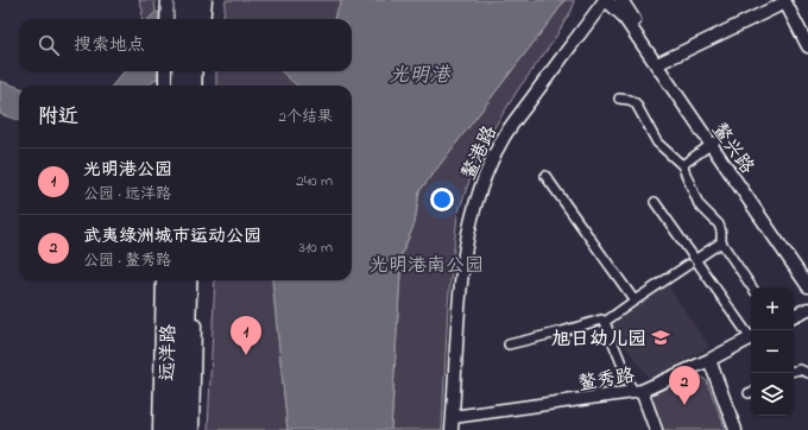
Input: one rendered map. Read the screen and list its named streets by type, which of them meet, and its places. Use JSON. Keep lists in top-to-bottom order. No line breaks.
{"streets":{"highway":["远洋路"],"street":["鳌兴路","鳌港路","鳌秀路"]},"crossings":[["鳌港路","鳌秀路"]],"water":["光明港"],"parks":["光明港南公园"],"places":{"school or university":["旭日幼儿园"]},"page":{"search":"搜索地点","heading":["附近","2个结果"],"list":[{"mark":"1","name":"光明港公园","note":"公园 · 远洋路","value":"240 m"},{"mark":"2","name":"武夷绿洲城市运动公园","note":"公园 · 鳌秀路","value":"310 m"}],"map_buttons":["+","−"],"pins":["1","2"]}}
